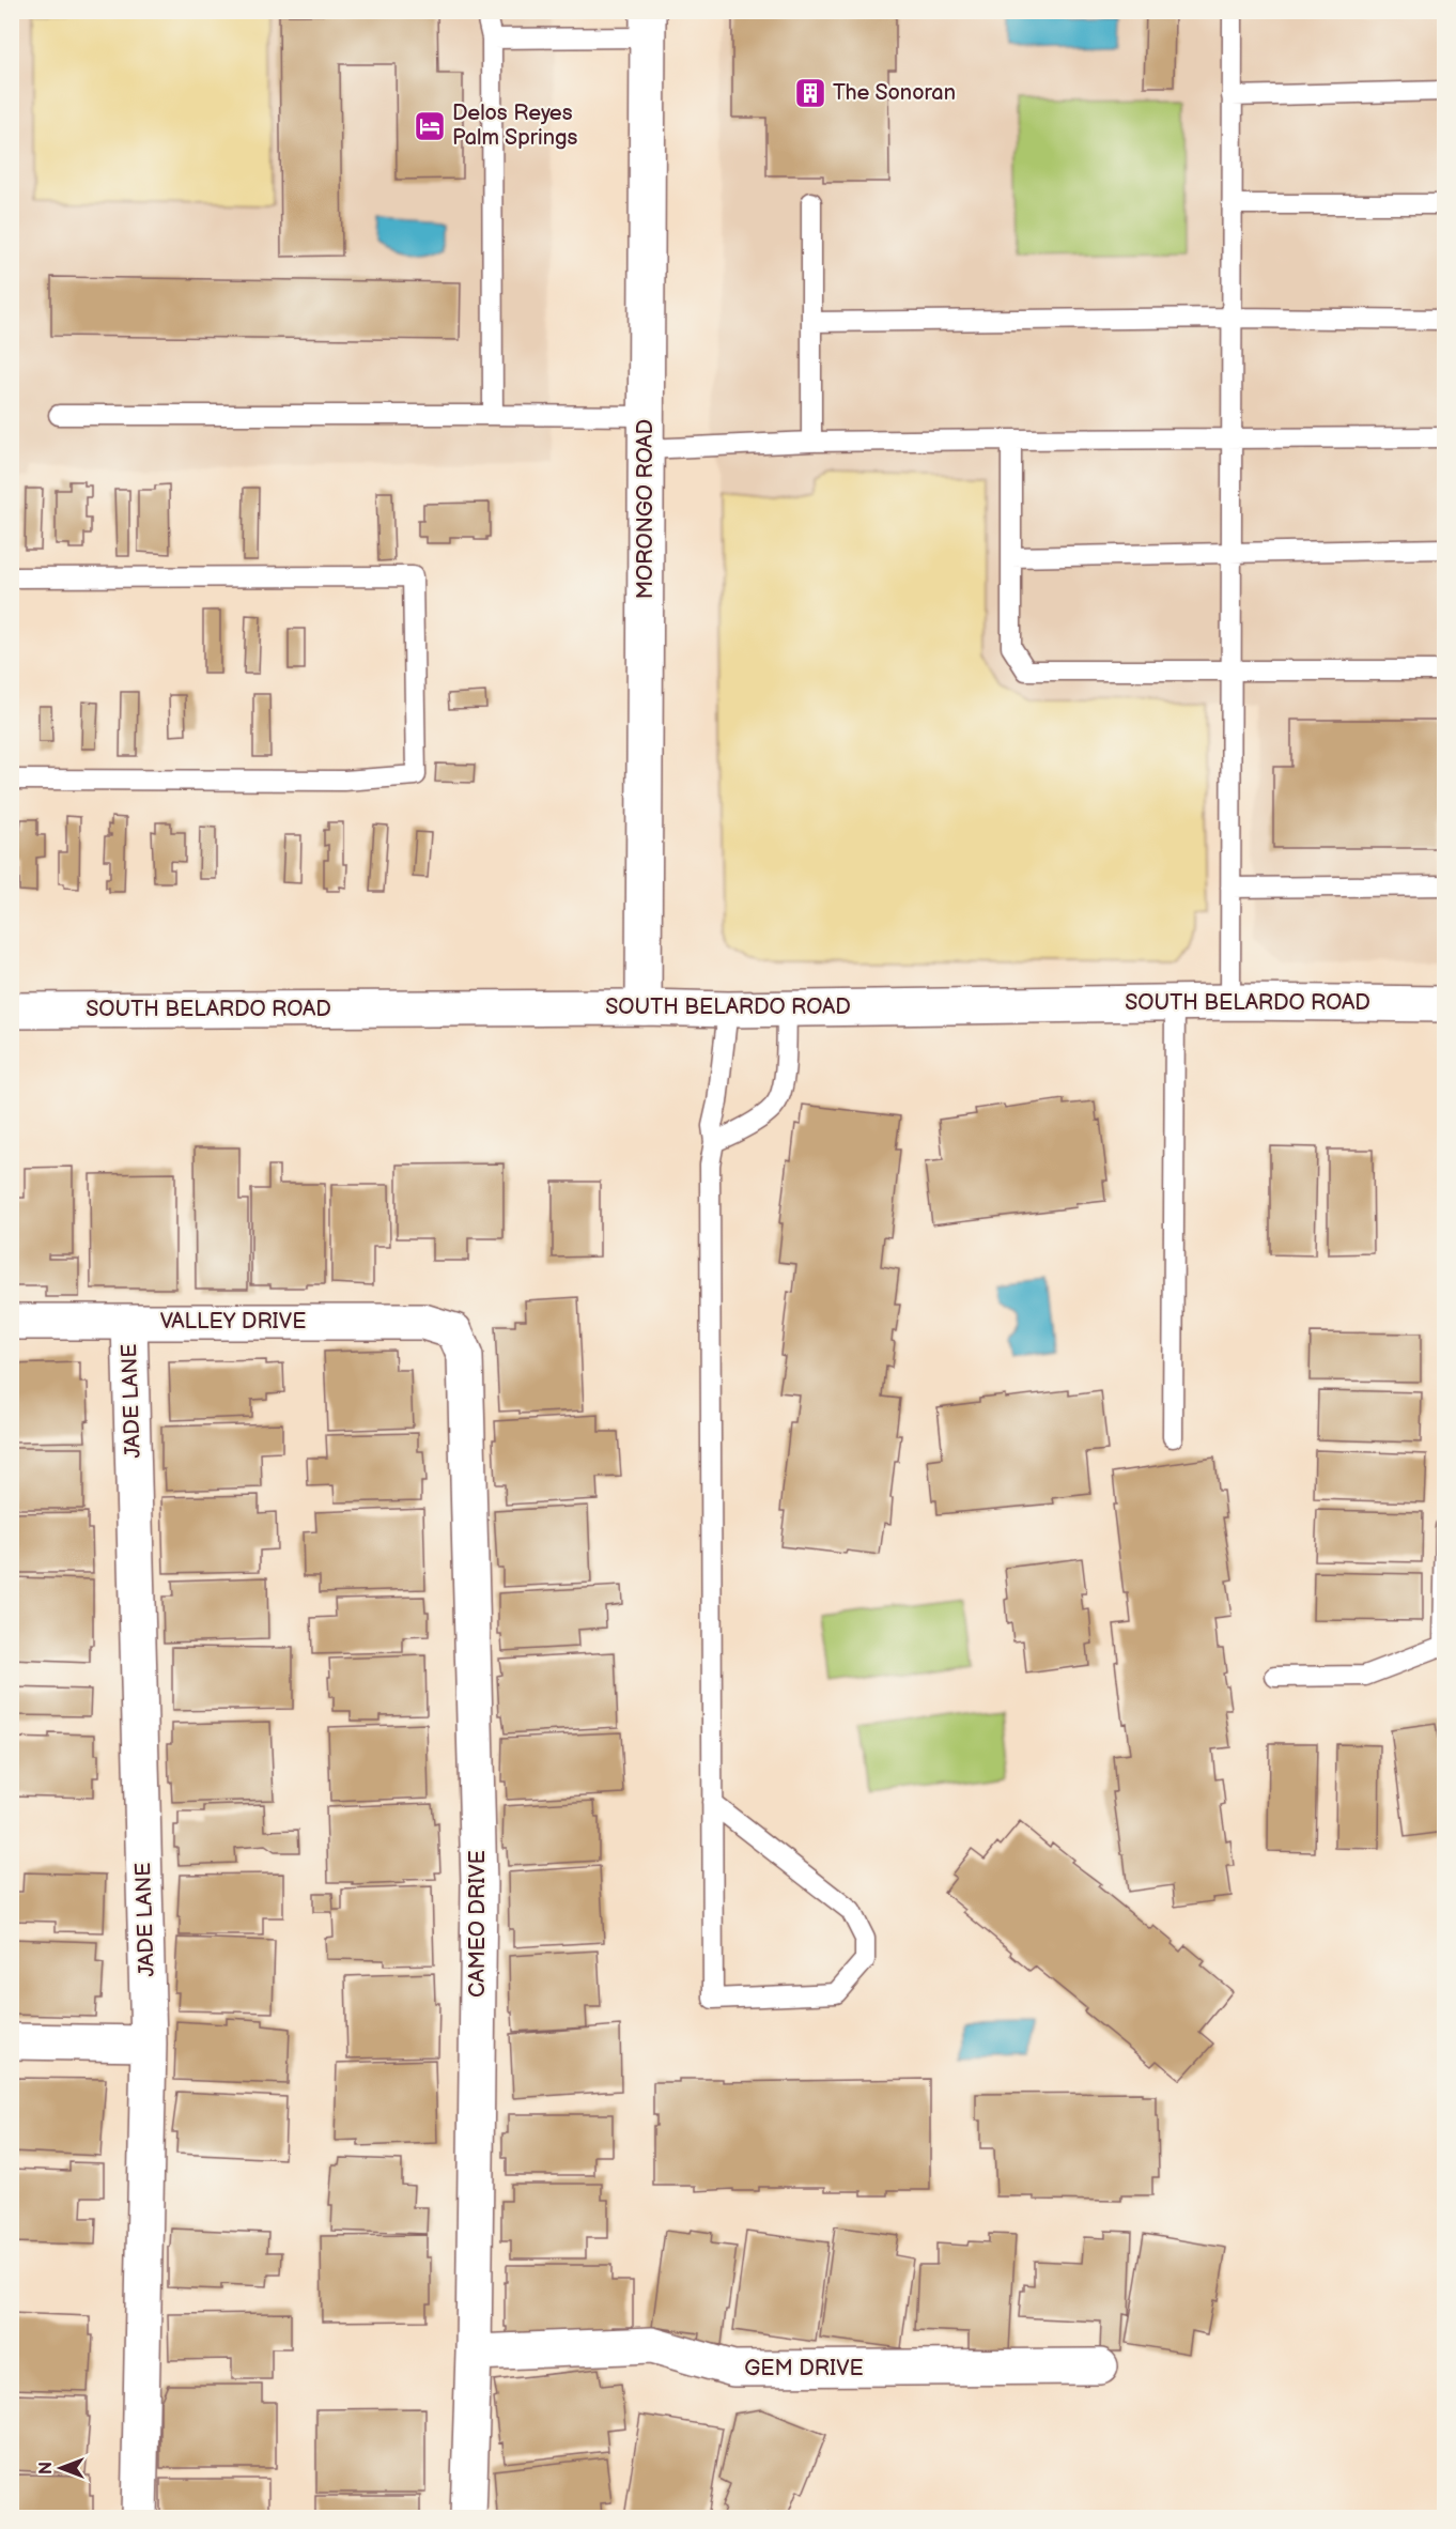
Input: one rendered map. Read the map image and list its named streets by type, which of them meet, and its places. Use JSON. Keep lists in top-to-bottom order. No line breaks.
{"streets":{"street":["MORONGO ROAD","SOUTH BELARDO ROAD","VALLEY DRIVE","JADE LANE","CAMEO DRIVE","GEM DRIVE"]},"crossings":[["MORONGO ROAD","SOUTH BELARDO ROAD"],["VALLEY DRIVE","JADE LANE"],["VALLEY DRIVE","CAMEO DRIVE"],["CAMEO DRIVE","GEM DRIVE"]],"places":{"building":["The Sonoran"],"hotel":["Delos Reyes Palm Springs"]},"north":"left"}
